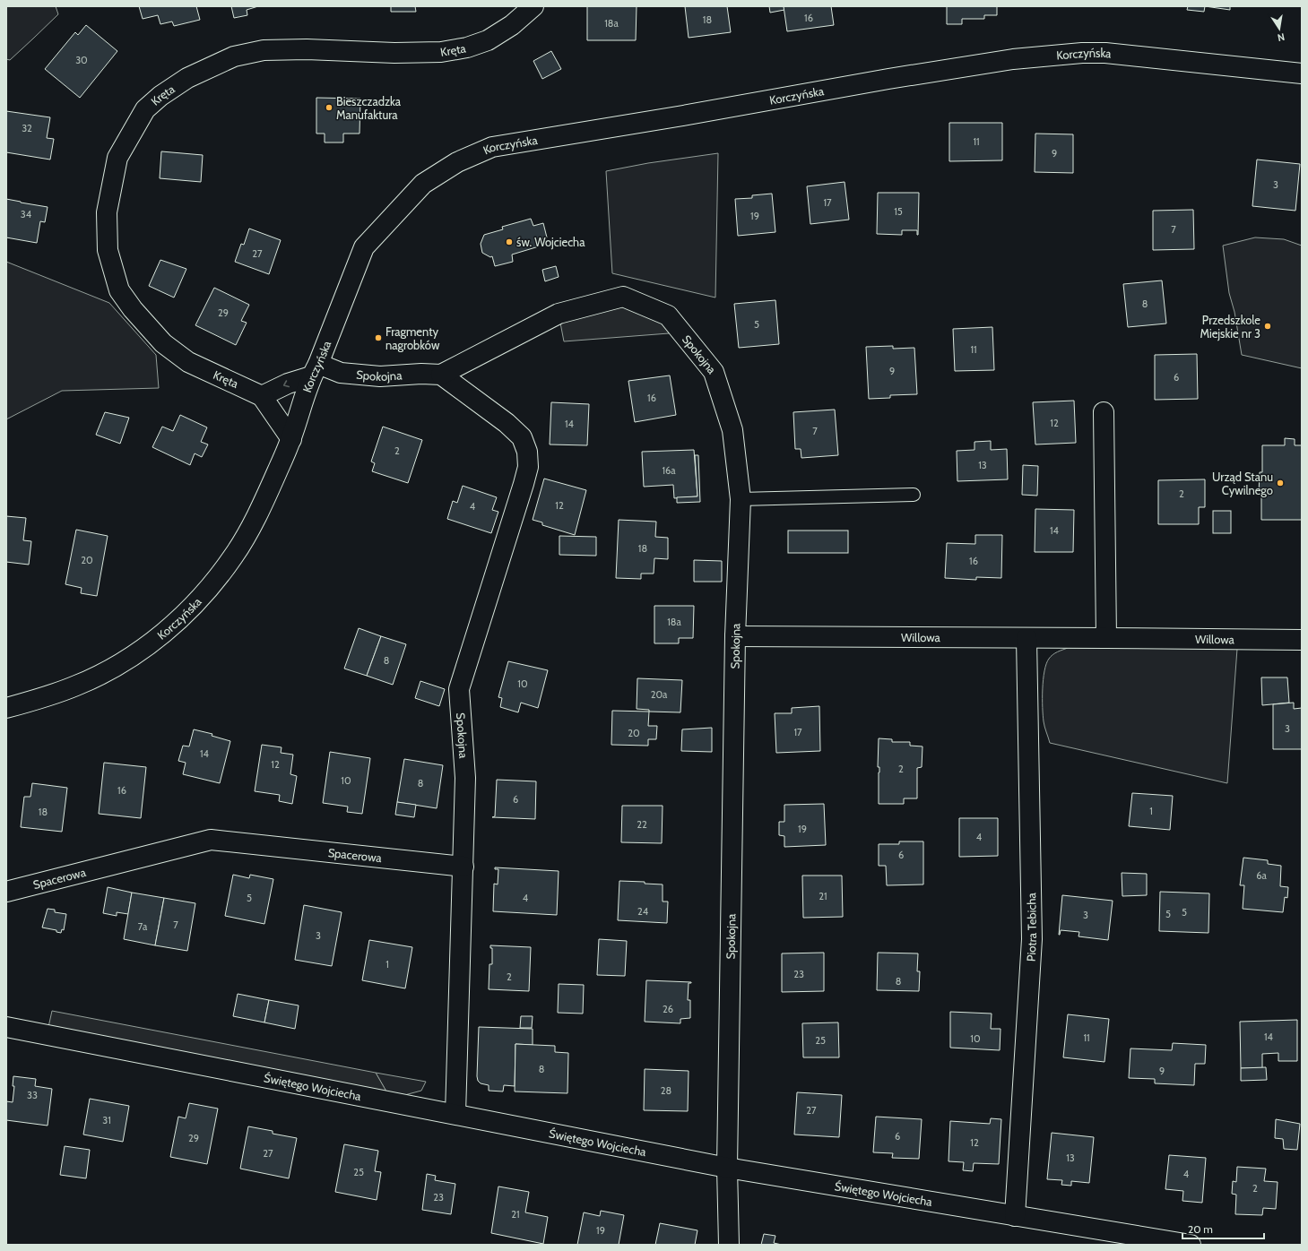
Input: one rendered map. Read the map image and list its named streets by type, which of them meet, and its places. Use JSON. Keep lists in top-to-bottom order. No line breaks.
{"streets":{"street":["Kręta","Korczyńska","Spokojna","Willowa","Spacerowa","Piotra Tebicha","Świętego Wojciecha"]},"crossings":[["Korczyńska","Spokojna"],["Spokojna","Willowa"],["Spokojna","Spacerowa"],["Spokojna","Świętego Wojciecha"],["Willowa","Piotra Tebicha"],["Piotra Tebicha","Świętego Wojciecha"]],"places":["Bieszczadzka Manufaktura","św. Wojciecha","Przedszkole Miejskie nr 3","Fragmenty nagrobków","Urząd Stanu Cywilnego"],"house_numbers":["16","18","18a","30","32","11","9","3","17","15","34","19","7","27","8","29","5","11","9","6","16","12","14","7","2","13","16a","2","12","4","14","18","20","16","18a","8","10","20a","3","17","20","14","12","2","10","8","16","6","1","18","22","19","4","6","6a","21","5","4","24","5","5","3","7","7a","3","1","23","2","8","26","14","11","10","25","8","9","28","33","27","31","6","29","12","27","13","25","4","2","23","21","19"],"scale_bar":"20 m","north":"bottom"}
